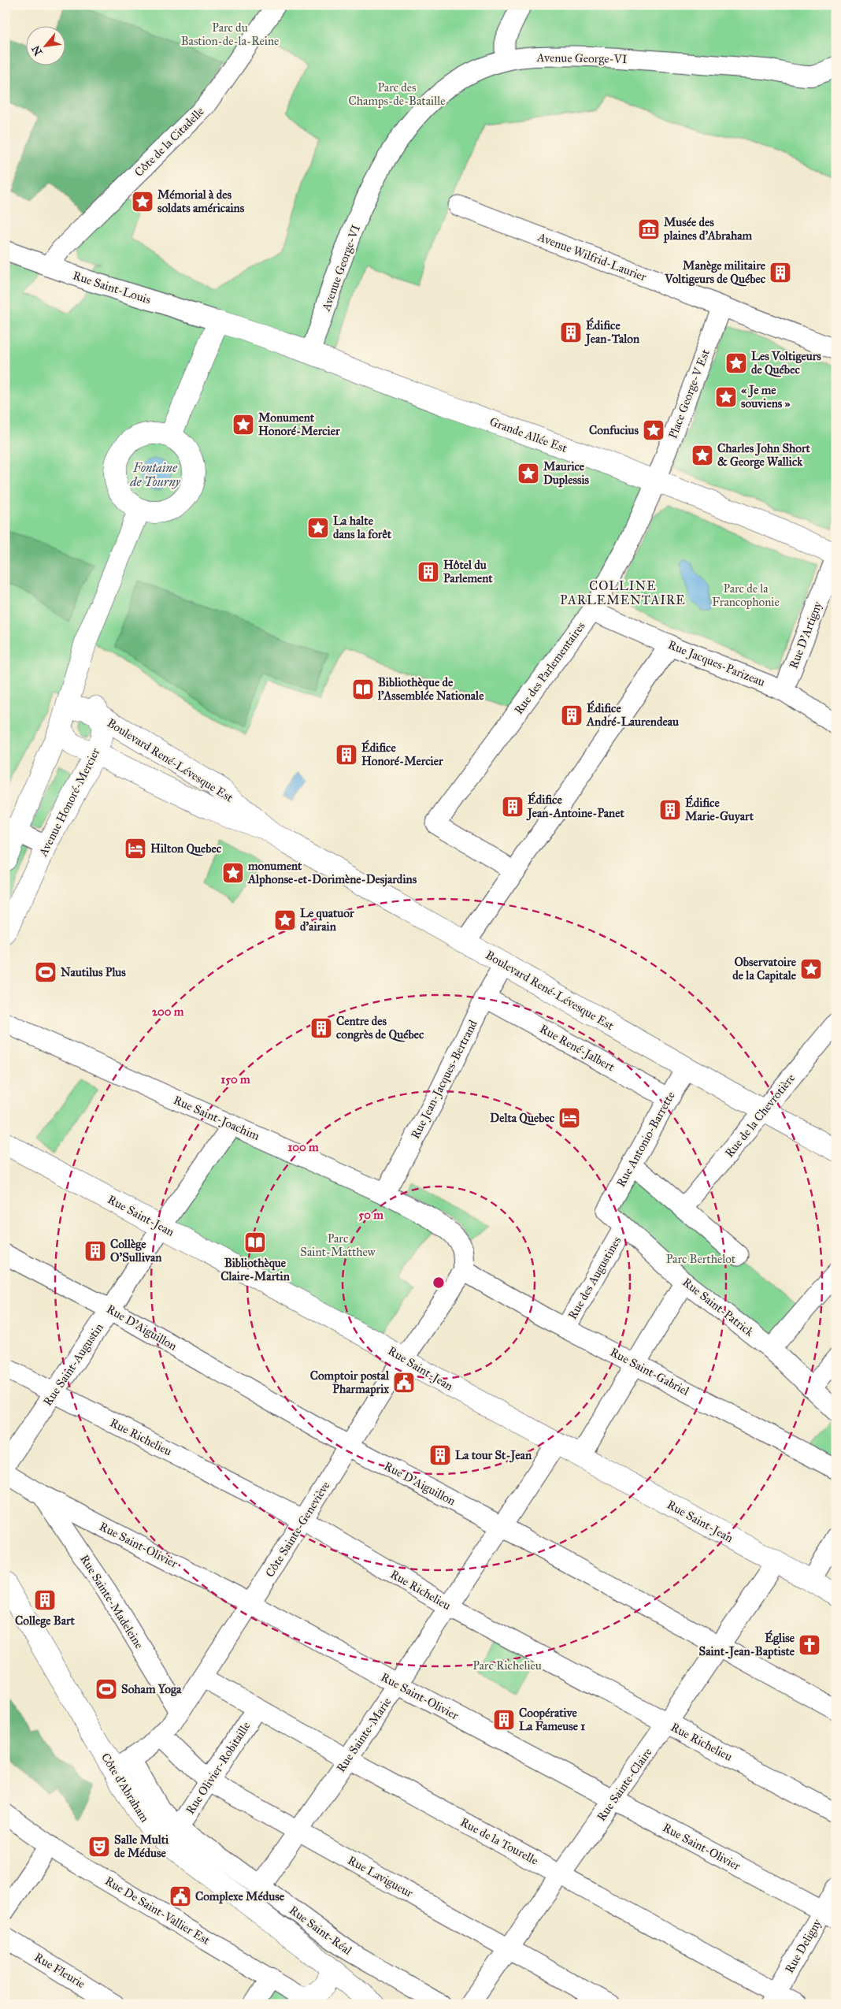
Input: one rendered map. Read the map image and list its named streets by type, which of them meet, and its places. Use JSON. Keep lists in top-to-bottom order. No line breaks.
{"streets":{"main road":["Grande Allée Est","Boulevard René-Lévesque Est","Avenue Honoré-Mercier","Rue Saint-Jean","Côte d'Abraham"],"street":["Avenue George-VI","Côte de la Citadelle","Avenue Wilfrid-Laurier","Rue Saint-Louis","Place George-V Est","Rue D'Artigny","Rue Jacques-Parizeau","Rue des Parlementaires","Rue René-Jalbert","Rue Jean-Jacques-Bertrand","Rue de la Chevrotière","Rue Saint-Joachim","Rue Antonio-Barrette","Rue des Augustines","Rue Saint-Patrick","Rue D'Aiguillon","Rue Saint-Augustin","Rue Saint-Gabriel","Rue Richelieu","Côte Sainte-Geneviève","Rue Saint-Olivier","Rue Sainte-Madeleine","Rue Sainte-Marie","Rue Olivier-Robitaille","Rue Sainte-Claire","Rue de la Tourelle","Rue Lavigueur","Rue De Saint-Vallier Est","Rue Saint-Réal","Rue Deligny","Rue Fleurie"]},"crossings":[["Avenue George-VI","Grande Allée Est"],["Côte de la Citadelle","Rue Saint-Louis"],["Avenue Wilfrid-Laurier","Place George-V Est"],["Rue Saint-Louis","Grande Allée Est"],["Place George-V Est","Grande Allée Est"],["Place George-V Est","Rue des Parlementaires"],["Grande Allée Est","Rue D'Artigny"],["Grande Allée Est","Rue des Parlementaires"],["Rue D'Artigny","Rue Jacques-Parizeau"],["Rue Jacques-Parizeau","Rue des Parlementaires"],["Boulevard René-Lévesque Est","Avenue Honoré-Mercier"],["Boulevard René-Lévesque Est","Rue Jean-Jacques-Bertrand"],["Boulevard René-Lévesque Est","Rue de la Chevrotière"],["Boulevard René-Lévesque Est","Rue Antonio-Barrette"],["Rue René-Jalbert","Rue Jean-Jacques-Bertrand"],["Rue René-Jalbert","Rue Antonio-Barrette"],["Rue Jean-Jacques-Bertrand","Rue Saint-Joachim"],["Rue Saint-Joachim","Rue Saint-Augustin"],["Rue Saint-Joachim","Rue Saint-Gabriel"],["Rue Saint-Joachim","Côte Sainte-Geneviève"],["Rue Antonio-Barrette","Rue Saint-Patrick"],["Rue Saint-Jean","Rue Saint-Augustin"],["Rue Saint-Jean","Côte Sainte-Geneviève"],["Rue Saint-Jean","Rue Sainte-Marie"],["Rue Saint-Jean","Rue Sainte-Claire"],["Rue des Augustines","Rue Saint-Patrick"],["Rue des Augustines","Rue Saint-Gabriel"],["Rue D'Aiguillon","Rue Saint-Augustin"],["Rue D'Aiguillon","Côte Sainte-Geneviève"],["Rue D'Aiguillon","Rue Sainte-Marie"],["Rue D'Aiguillon","Rue Sainte-Claire"],["Rue Saint-Augustin","Rue Richelieu"],["Rue Saint-Gabriel","Côte Sainte-Geneviève"],["Rue Richelieu","Côte Sainte-Geneviève"],["Rue Richelieu","Rue Sainte-Marie"],["Rue Richelieu","Rue Sainte-Claire"],["Côte Sainte-Geneviève","Rue Saint-Olivier"],["Côte Sainte-Geneviève","Rue Sainte-Madeleine"],["Côte Sainte-Geneviève","Côte d'Abraham"],["Côte Sainte-Geneviève","Rue de la Tourelle"],["Côte Sainte-Geneviève","Rue Lavigueur"],["Côte Sainte-Geneviève","Rue Saint-Réal"],["Rue Saint-Olivier","Rue Sainte-Madeleine"],["Rue Saint-Olivier","Rue Sainte-Marie"],["Rue Saint-Olivier","Rue Sainte-Claire"],["Rue Saint-Olivier","Rue Deligny"],["Rue Sainte-Marie","Rue de la Tourelle"],["Rue Sainte-Marie","Rue Lavigueur"],["Rue Sainte-Marie","Rue Saint-Réal"],["Rue Olivier-Robitaille","Rue de la Tourelle"],["Rue Olivier-Robitaille","Rue Lavigueur"],["Rue Olivier-Robitaille","Rue Saint-Réal"],["Rue Sainte-Claire","Rue de la Tourelle"],["Rue Sainte-Claire","Rue Lavigueur"],["Côte d'Abraham","Rue Saint-Réal"],["Rue de la Tourelle","Rue Deligny"]],"districts":["COLLINE PARLEMENTAIRE"],"water":["Fontaine de Tourny"],"parks":["Parc du Bastion-de-la-Reine","Parc des Champs-de-Bataille","Parc de la Francophonie","Parc Saint-Matthew","Parc Berthelot","Parc Richelieu"],"places":{"place":["Mémorial à des soldats américains","Les Voltigeurs de Québec","« Je me souviens »","Monument Honoré-Mercier","Confucius","Charles John Short & George Wallick","Maurice Duplessis","La halte dans la forêt","monument Alphonse-et-Dorimène-Desjardins","Le quatuor d'airain","Observatoire de la Capitale"],"museum":["Musée des plaines d'Abraham"],"building":["Manège militaire Voltigeurs de Québec","Édifice Jean-Talon","Hôtel du Parlement","Édifice André-Laurendeau","Édifice Honoré-Mercier","Édifice Jean-Antoine-Panet","Édifice Marie-Guyart","Centre des congrès de Québec","Collège O'Sullivan","La tour St-Jean","College Bart","Coopérative La Fameuse 1"],"library":["Bibliothèque de l'Assemblée Nationale","Bibliothèque Claire-Martin"],"hotel":["Hilton Quebec","Delta Quebec"],"sports":["Nautilus Plus","Soham Yoga"],"public building":["Comptoir postal Pharmaprix","Complexe Méduse"],"church":["Église Saint-Jean-Baptiste"],"theatre":["Salle Multi de Méduse"]},"north":"bottom left","rings":["200 m","150 m","100 m","50 m"]}
